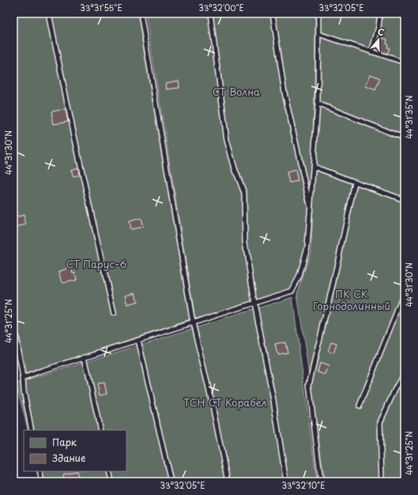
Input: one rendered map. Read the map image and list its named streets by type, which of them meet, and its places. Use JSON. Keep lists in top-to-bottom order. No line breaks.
{"parks":["СТ Волна","СТ Парус-6","ПК СК Горнодолинный","ТСН СТ Корабел"],"legend":["Парк","Здание"],"north":"top","coordinates":["33°31'55\"E","33°32'00\"E","33°32'05\"E","44°31'35\"N","44°31'30\"N","44°31'25\"N","33°32'10\"E"]}
